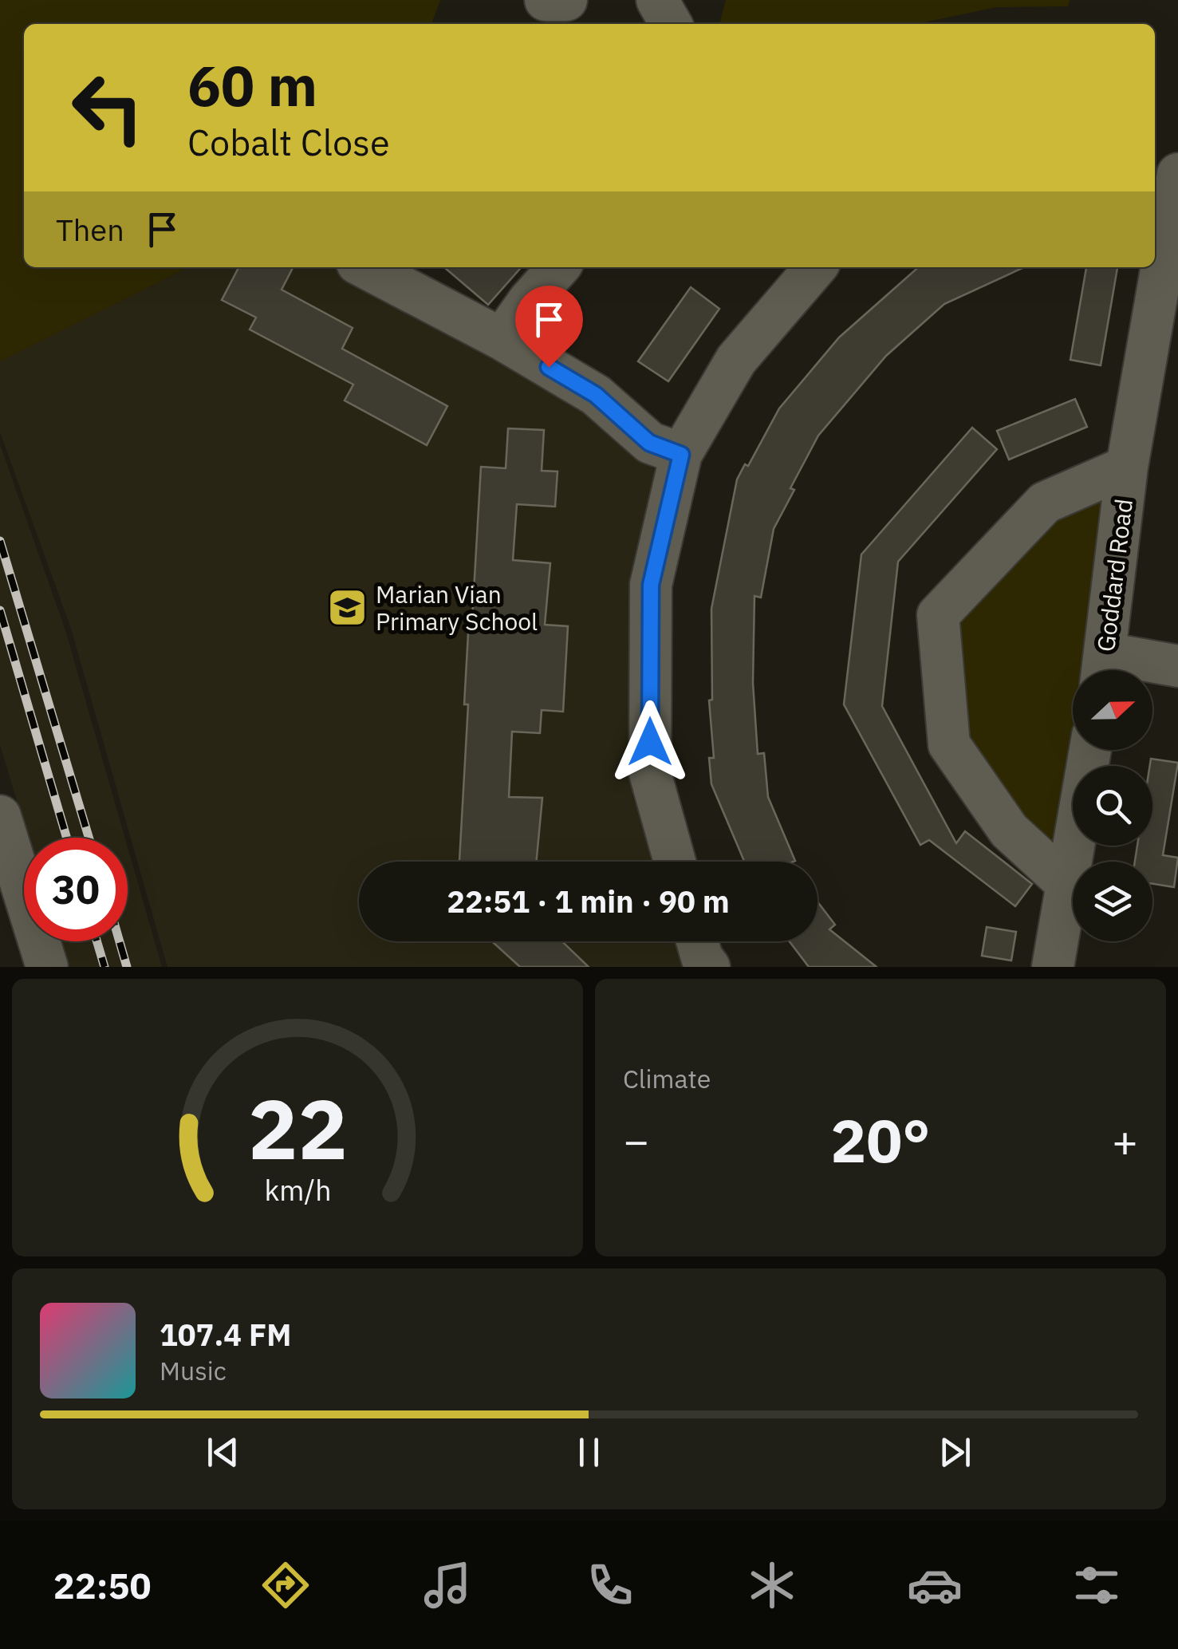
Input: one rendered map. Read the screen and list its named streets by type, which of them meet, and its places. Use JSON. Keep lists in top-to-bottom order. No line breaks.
{"streets":{"street":["Goddard Road"]},"places":{"school or university":["Marian Vian Primary School"]},"north":"right","page":{"turn":["60 m","Cobalt Close"],"then":"Then","limit":"30","trip":"22:51 · 1 min · 90 m","tile":"Climate","heat":["−","20°","+"],"song":["107.4 FM","Music"],"tabs":"22:50","gauge":["22","km/h"]}}
